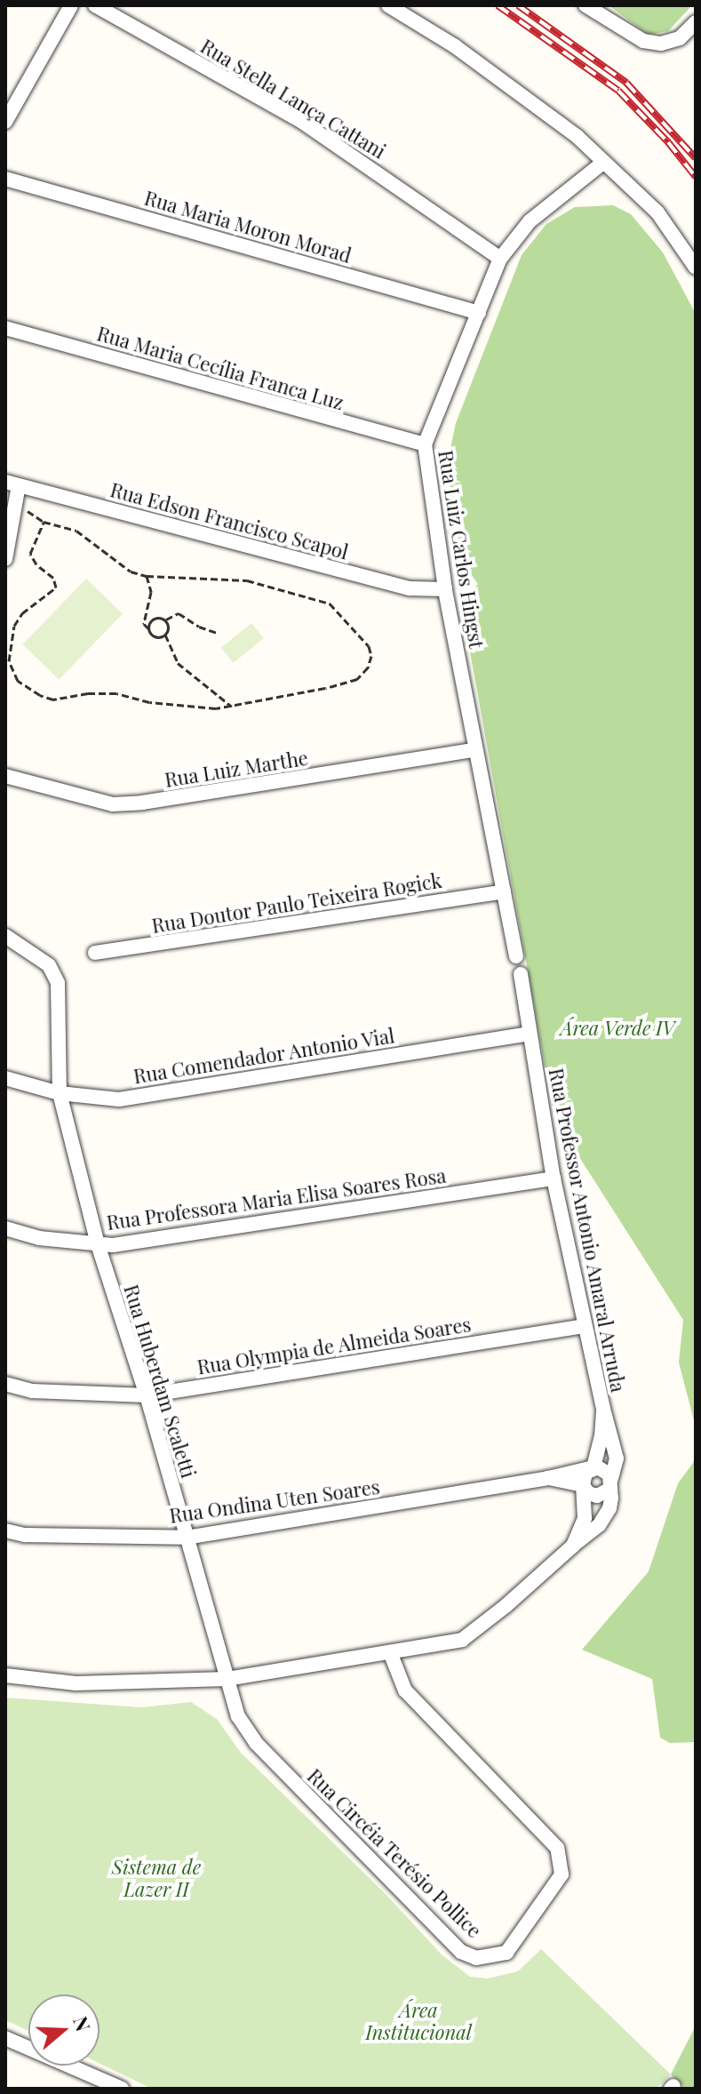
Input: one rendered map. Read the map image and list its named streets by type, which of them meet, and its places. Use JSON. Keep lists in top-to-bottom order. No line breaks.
{"streets":{"street":["Rua Stella Lança Cattani","Rua Maria Moron Morad","Rua Maria Cecília Franca Luz","Rua Edson Francisco Scapol","Rua Luiz Carlos Hingst","Rua Luiz Marthe","Rua Doutor Paulo Teixeira Rogick","Rua Comendador Antonio Vial","Rua Professora Maria Elisa Soares Rosa","Rua Professor Antonio Amaral Arruda","Rua Olympia de Almeida Soares","Rua Huberdam Scaletti","Rua Ondina Uten Soares","Rua Circéia Terésio Pollice"]},"crossings":[["Rua Stella Lança Cattani","Rua Luiz Carlos Hingst"],["Rua Maria Moron Morad","Rua Luiz Carlos Hingst"],["Rua Maria Cecília Franca Luz","Rua Luiz Carlos Hingst"],["Rua Edson Francisco Scapol","Rua Luiz Carlos Hingst"],["Rua Luiz Carlos Hingst","Rua Luiz Marthe"],["Rua Luiz Carlos Hingst","Rua Doutor Paulo Teixeira Rogick"],["Rua Comendador Antonio Vial","Rua Professor Antonio Amaral Arruda"],["Rua Comendador Antonio Vial","Rua Huberdam Scaletti"],["Rua Professora Maria Elisa Soares Rosa","Rua Professor Antonio Amaral Arruda"],["Rua Professora Maria Elisa Soares Rosa","Rua Huberdam Scaletti"],["Rua Professor Antonio Amaral Arruda","Rua Olympia de Almeida Soares"],["Rua Professor Antonio Amaral Arruda","Rua Ondina Uten Soares"],["Rua Olympia de Almeida Soares","Rua Huberdam Scaletti"],["Rua Huberdam Scaletti","Rua Ondina Uten Soares"],["Rua Huberdam Scaletti","Rua Circéia Terésio Pollice"]],"parks":["Área Verde IV","Sistema de Lazer II","Área Institucional"],"north":"right"}
